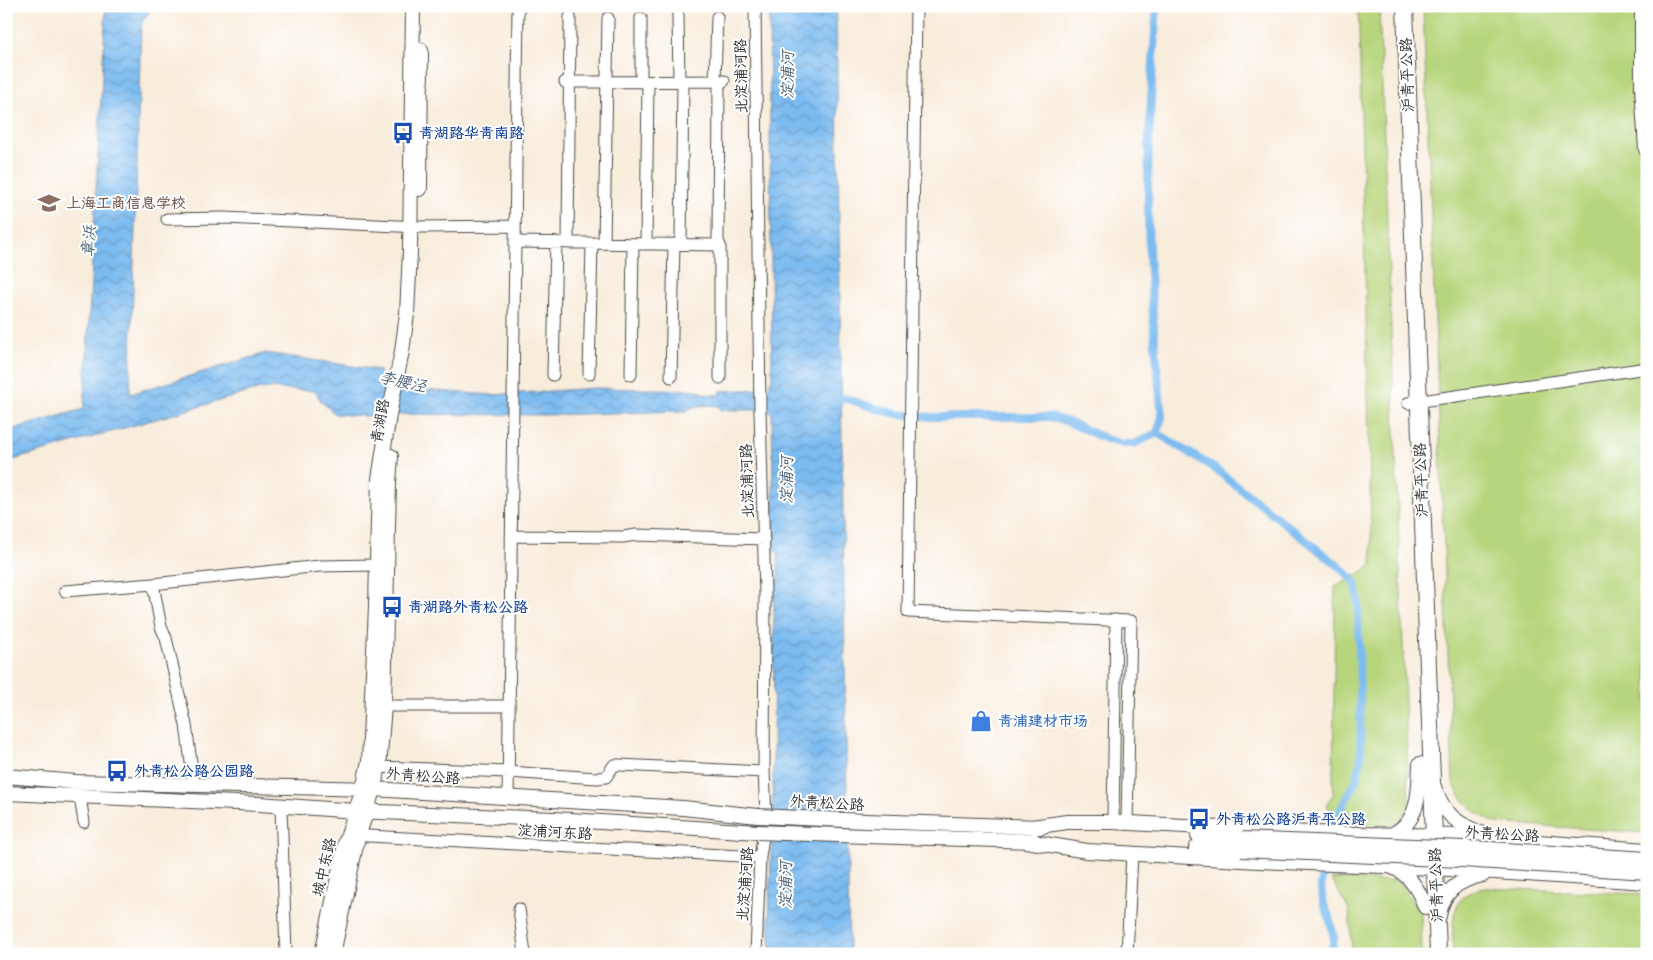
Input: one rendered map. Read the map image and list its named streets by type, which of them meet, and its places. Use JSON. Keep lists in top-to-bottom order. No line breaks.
{"streets":{"highway":["沪青平公路"],"main road":["青湖路","外青松公路","城中东路"],"street":["北淀浦河路","淀浦河东路"]},"crossings":[["北淀浦河路","淀浦河东路"],["青湖路","外青松公路"],["青湖路","城中东路"],["外青松公路","城中东路"],["淀浦河东路","城中东路"]],"water":["淀浦河","章浜","李腰泾"],"places":{"bus stop":["青湖路华青南路","青湖路外青松公路","外青松公路公园路","外青松公路沪青平公路"],"school or university":["上海工商信息学校"],"shop":["青浦建材市场"]}}
